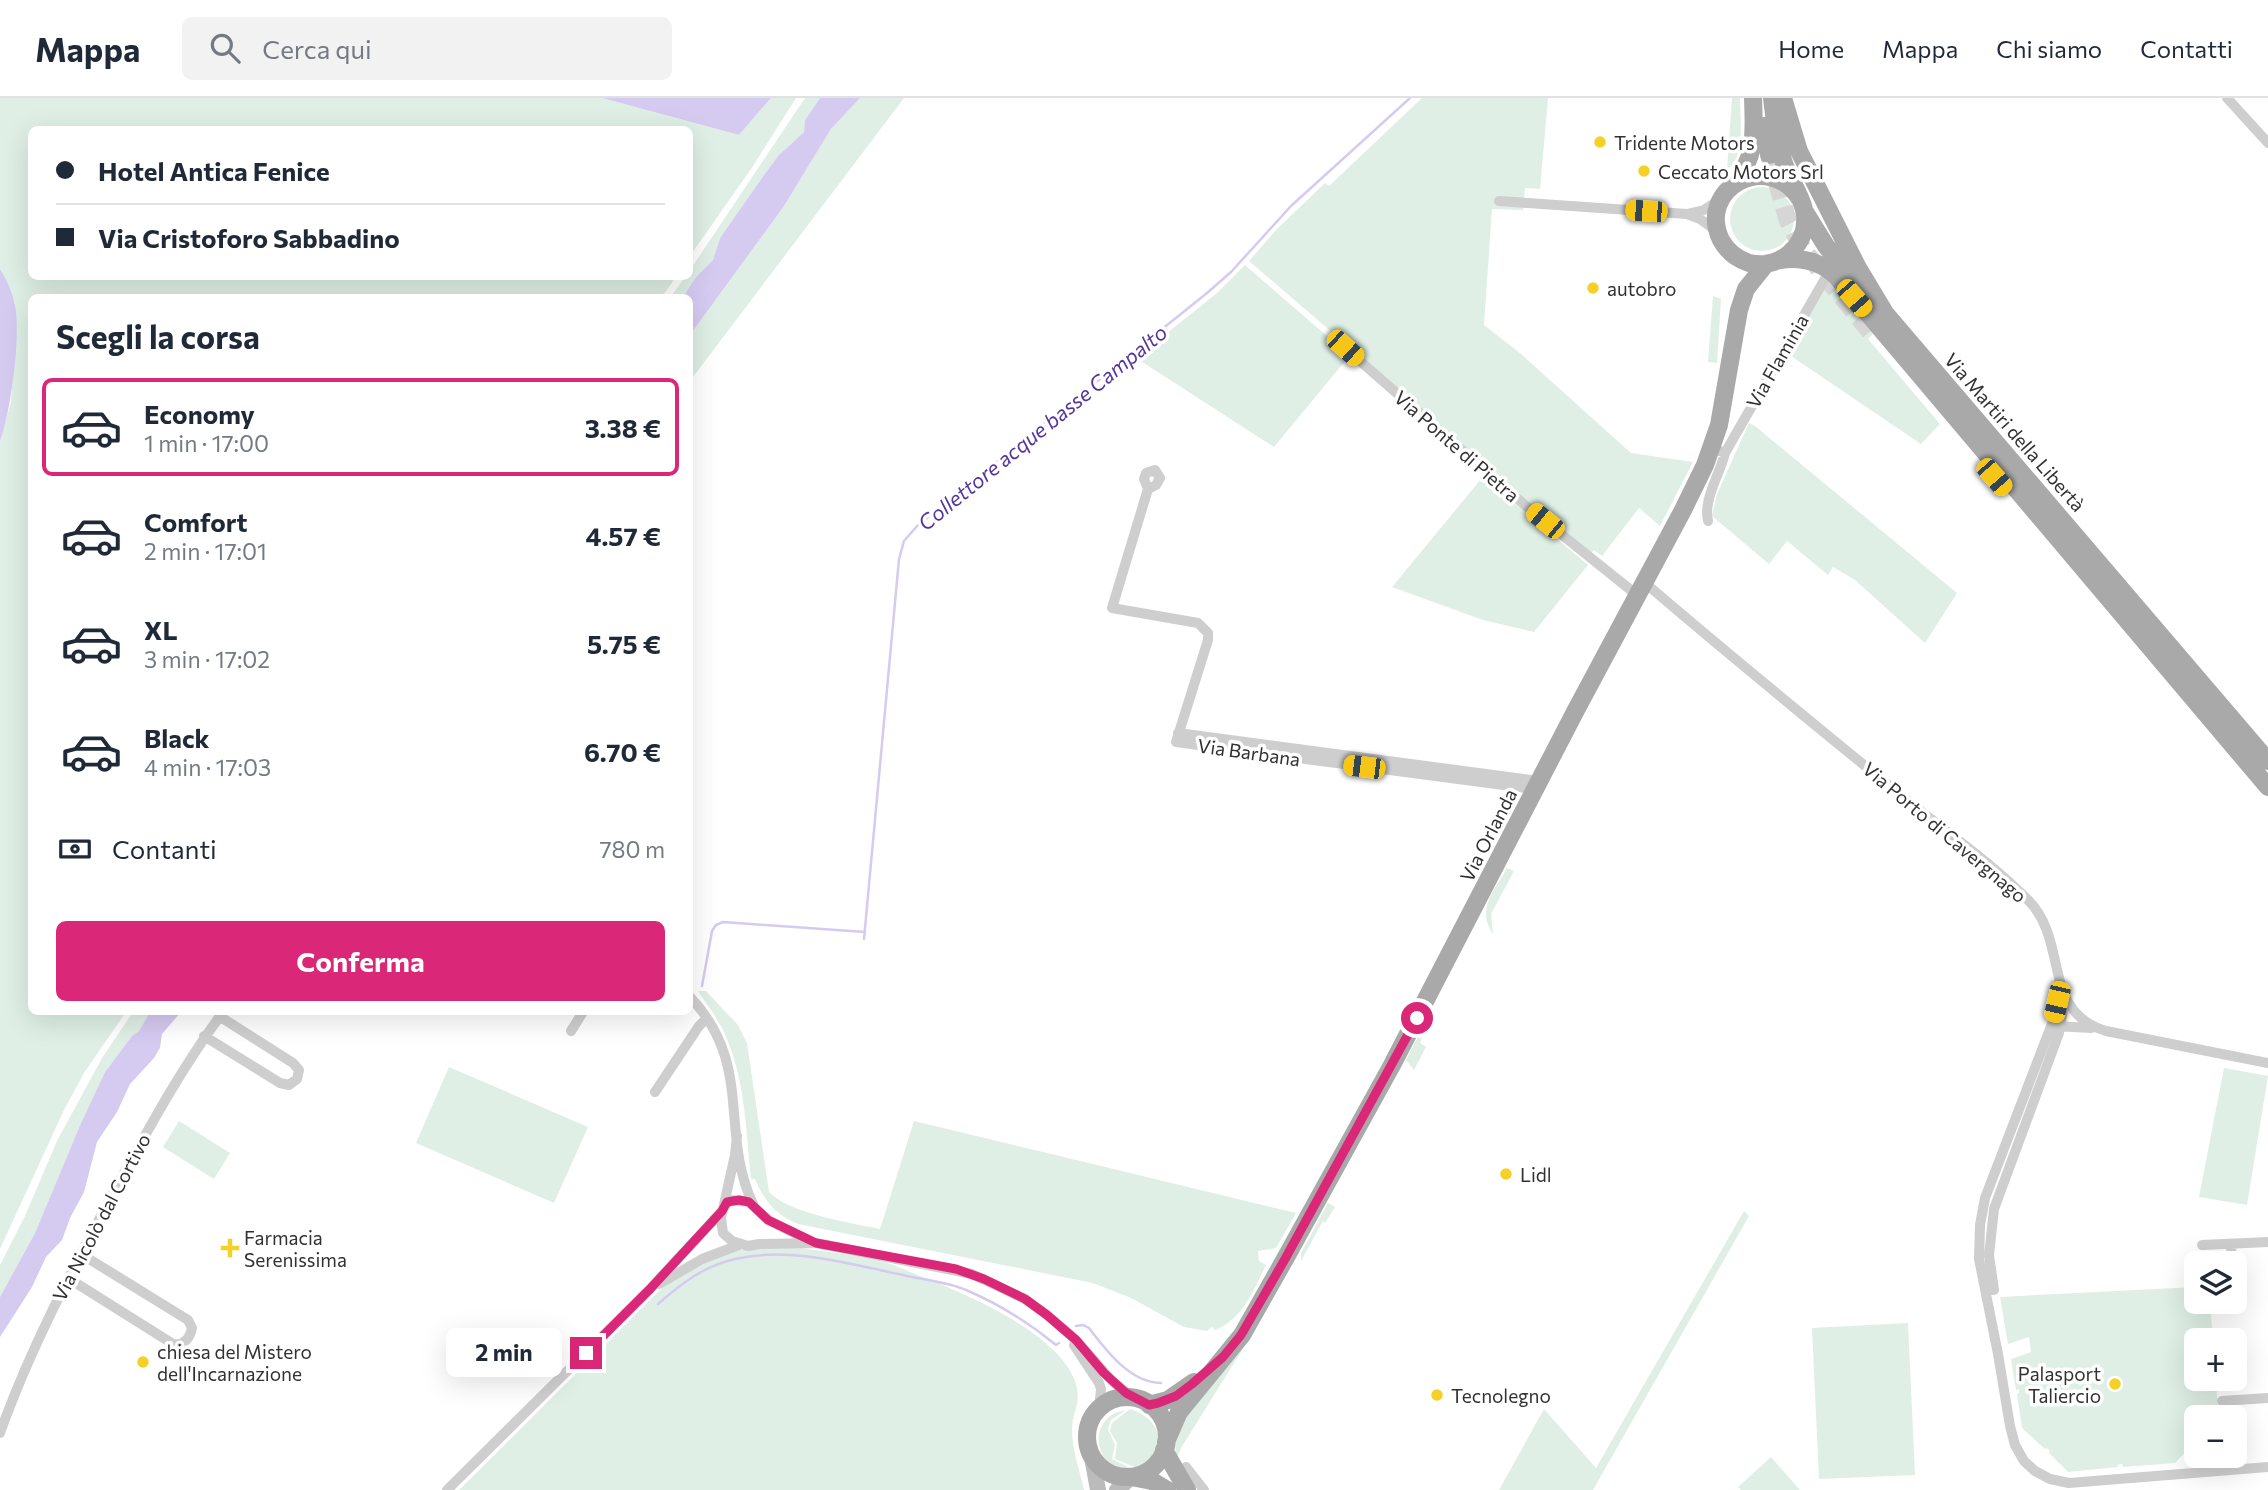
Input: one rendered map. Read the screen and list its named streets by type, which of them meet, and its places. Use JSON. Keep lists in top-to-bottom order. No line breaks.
{"streets":{"main road":["Via Martiri della Libertà","Via Orlanda"],"street":["Via Flaminia","Via Ponte di Pietra","Via Barbana","Via Porto di Cavergnago","Via Nicolò dal Cortivo"]},"crossings":[["Via Flaminia","Via Martiri della Libertà"],["Via Flaminia","Via Orlanda"],["Via Ponte di Pietra","Via Porto di Cavergnago"],["Via Ponte di Pietra","Via Orlanda"],["Via Barbana","Via Orlanda"],["Via Porto di Cavergnago","Via Orlanda"]],"water":["Collettore acque basse Campalto"],"places":{"other":["Tridente Motors","Ceccato Motors Srl","autobro","Lidl","chiesa del Mistero dell'Incarnazione","Palasport Taliercio","Tecnolegno"],"health":["Farmacia Serenissima"]},"page":{"header":"Mappa","search":"Cerca qui","nav":["Home","Mappa","Chi siamo","Contatti"],"banner":["Hotel Antica Fenice","Via Cristoforo Sabbadino"],"heading":"Scegli la corsa","list":[{"name":"Economy","note":"1 min · 17:00","value":"3.38 €"},{"name":"Comfort","note":"2 min · 17:01","value":"4.57 €"},{"name":"XL","note":"3 min · 17:02","value":"5.75 €"},{"name":"Black","note":"4 min · 17:03","value":"6.70 €"}],"pay":["Contanti","780 m"],"buttons":"Conferma","map_buttons":["+","−"],"bubble":"2 min"}}
